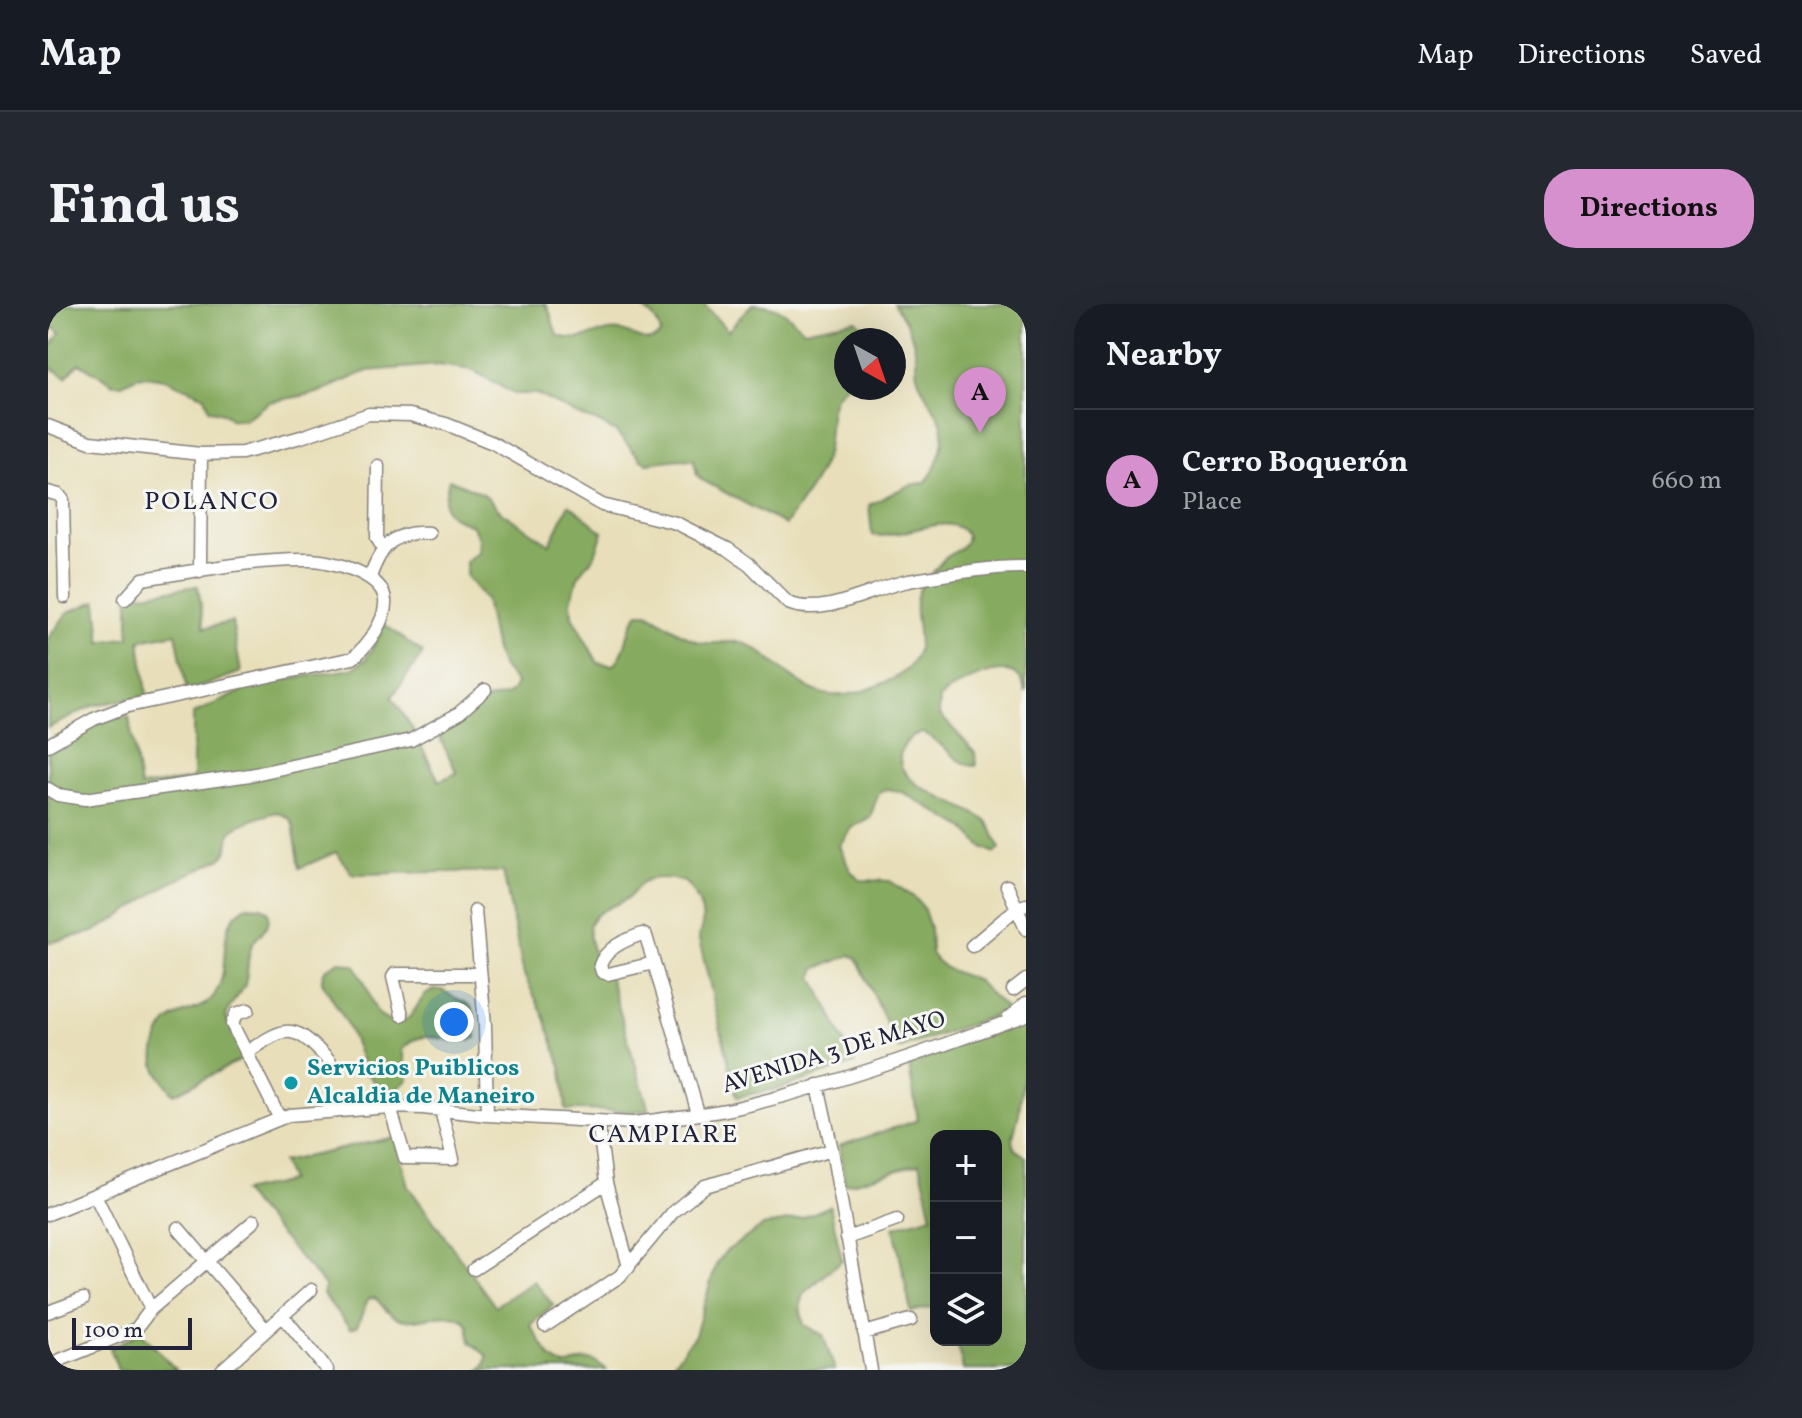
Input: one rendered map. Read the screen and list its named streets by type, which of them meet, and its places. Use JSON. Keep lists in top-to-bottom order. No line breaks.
{"streets":{"street":["AVENIDA 3 DE MAYO"]},"districts":["POLANCO","CAMPIARE"],"places":["Servicios Puiblicos Alcaldia de Maneiro"],"scale_bar":"100 m","north":"bottom right","page":{"header":"Map","nav":["Map","Directions","Saved"],"title":"Find us","buttons":"Directions","heading":"Nearby","pins":"A","list":[{"mark":"A","name":"Cerro Boquerón","note":"Place","value":"660 m"}],"map_buttons":["+","−"],"scale":"100 m"}}
